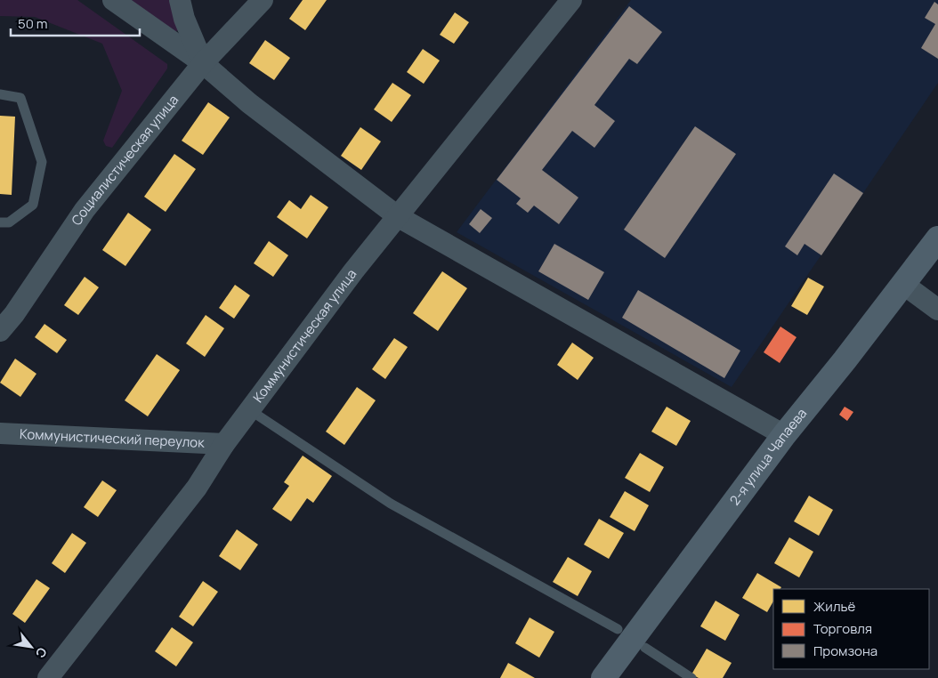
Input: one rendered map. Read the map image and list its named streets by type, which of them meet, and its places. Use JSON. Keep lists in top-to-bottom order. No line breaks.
{"streets":{"main road":["2-я улица Чапаева"],"street":["Социалистическая улица","Коммунистическая улица","Коммунистический переулок"]},"crossings":[["Коммунистическая улица","Коммунистический переулок"]],"legend":["Жильё","Торговля","Промзона"],"scale_bar":"50 m","north":"bottom right"}
